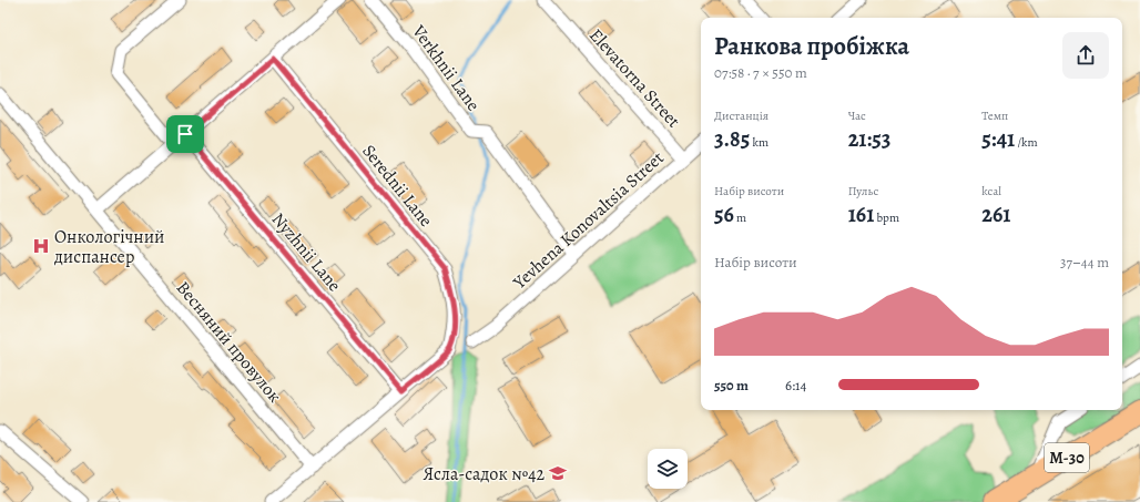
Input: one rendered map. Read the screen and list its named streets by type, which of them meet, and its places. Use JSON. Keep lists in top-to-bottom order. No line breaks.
{"streets":{"highway":["М-30"],"street":["Verkhnii Lane","Elevatorna Street","Serednii Lane","Yevhena Konovaltsia Street","Nyzhnii Lane","Весняний провулок"]},"crossings":[["Verkhnii Lane","Yevhena Konovaltsia Street"],["Elevatorna Street","Yevhena Konovaltsia Street"],["Serednii Lane","Nyzhnii Lane"]],"places":{"hospital":["Онкологічний диспансер"],"school or university":["Ясла-садок №42"]},"page":{"heading":["Ранкова пробіжка","07:58 · 7 × 550 m"],"stats":[["Дистанція","3.85 km"],["Час","21:53"],["Темп","5:41 /km"],["Набір висоти","56 m"],["Пульс","161 bpm"],["kcal","261"]],"chart":["Набір висоти","37–44 m"],"list":[{"name":"550 m","note":"6:14"}]}}
